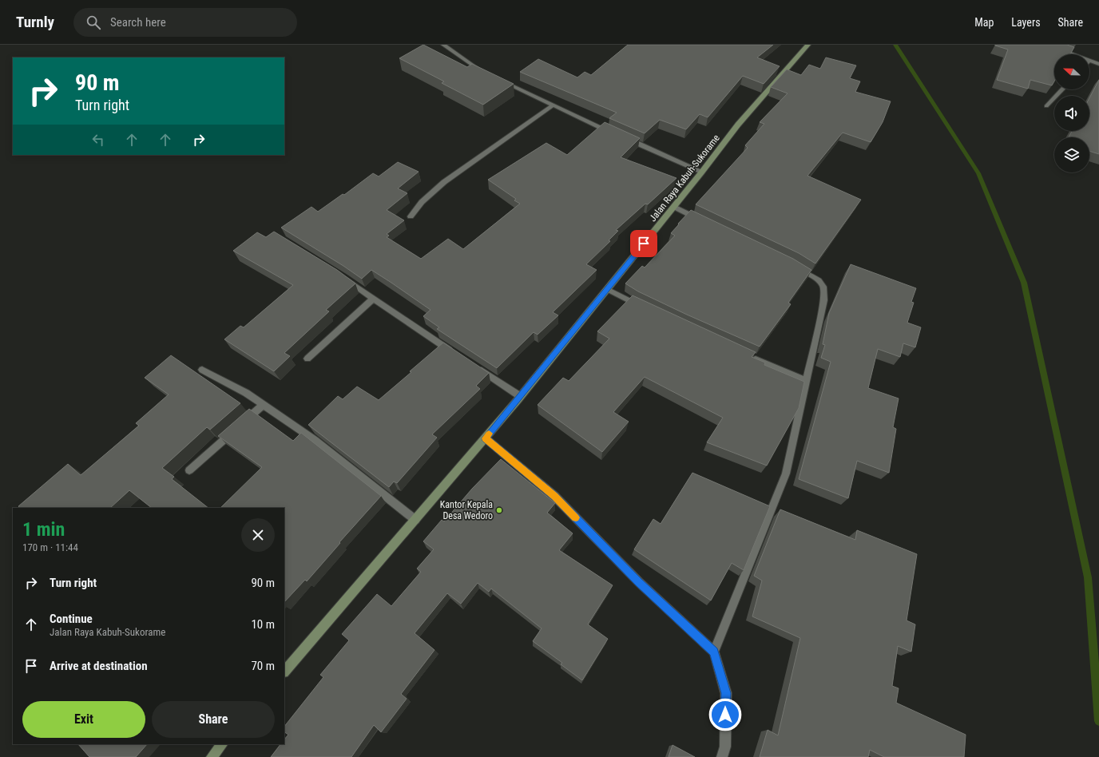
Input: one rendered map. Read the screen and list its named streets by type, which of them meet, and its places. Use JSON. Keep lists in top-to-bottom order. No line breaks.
{"streets":{"main road":["Jalan Raya Kabuh-Sukorame"]},"places":["Kantor Kepala Desa Wedoro"],"north":"left","page":{"header":"Turnly","search":"Search here","nav":["Map","Layers","Share"],"turn":["90 m","Turn right"],"heading":["1 min","170 m · 11:44"],"list":[{"name":"Turn right","value":"90 m"},{"name":"Continue","note":"Jalan Raya Kabuh-Sukorame","value":"10 m"},{"name":"Arrive at destination","value":"70 m"}],"buttons":["Exit","Share"]}}
